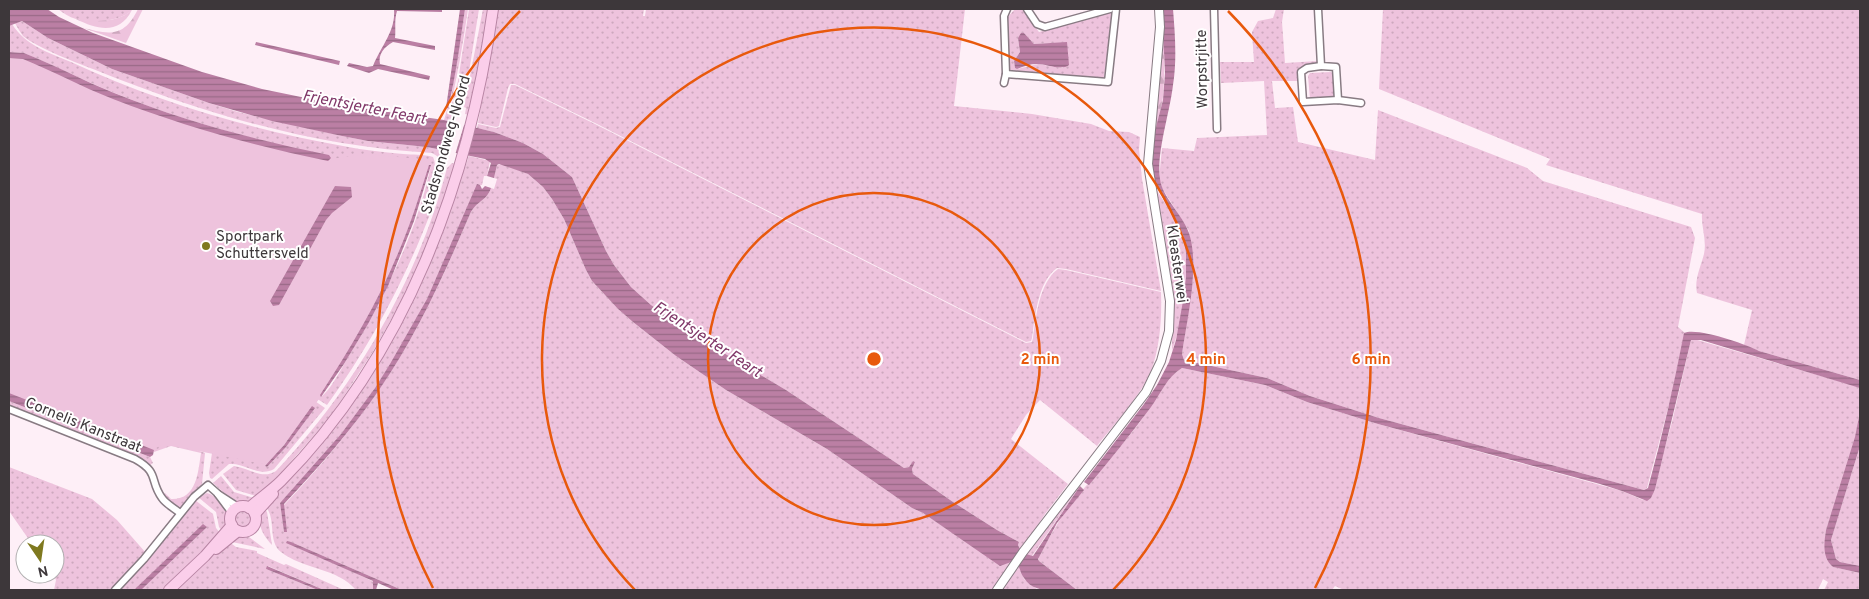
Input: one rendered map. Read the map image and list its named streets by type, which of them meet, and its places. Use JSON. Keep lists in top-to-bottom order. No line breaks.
{"streets":{"main road":["Stadsrondweg-Noord"],"street":["Worpstrjitte","Kleasterwei","Cornelis Kanstraat"]},"water":["Frjentsjerter Feart"],"places":["Sportpark Schuttersveld"],"north":"bottom","rings":["2 min","4 min","6 min"]}
